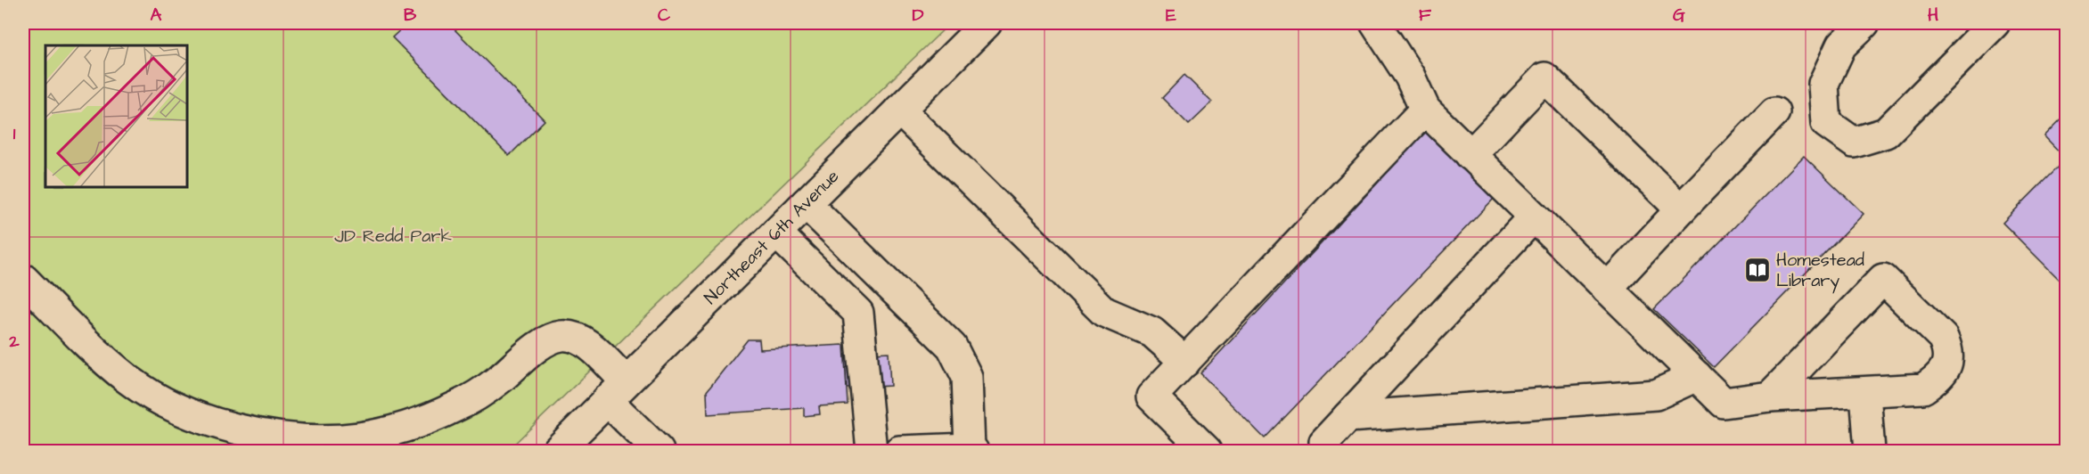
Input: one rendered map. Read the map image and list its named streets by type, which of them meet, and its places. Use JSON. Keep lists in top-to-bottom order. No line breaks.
{"streets":{"street":["Northeast 6th Avenue"]},"parks":["JD Redd Park"],"places":{"library":["Homestead Library"]},"grid":{"columns":["A","B","C","D","E","F","G","H"],"rows":["1","2"]}}
